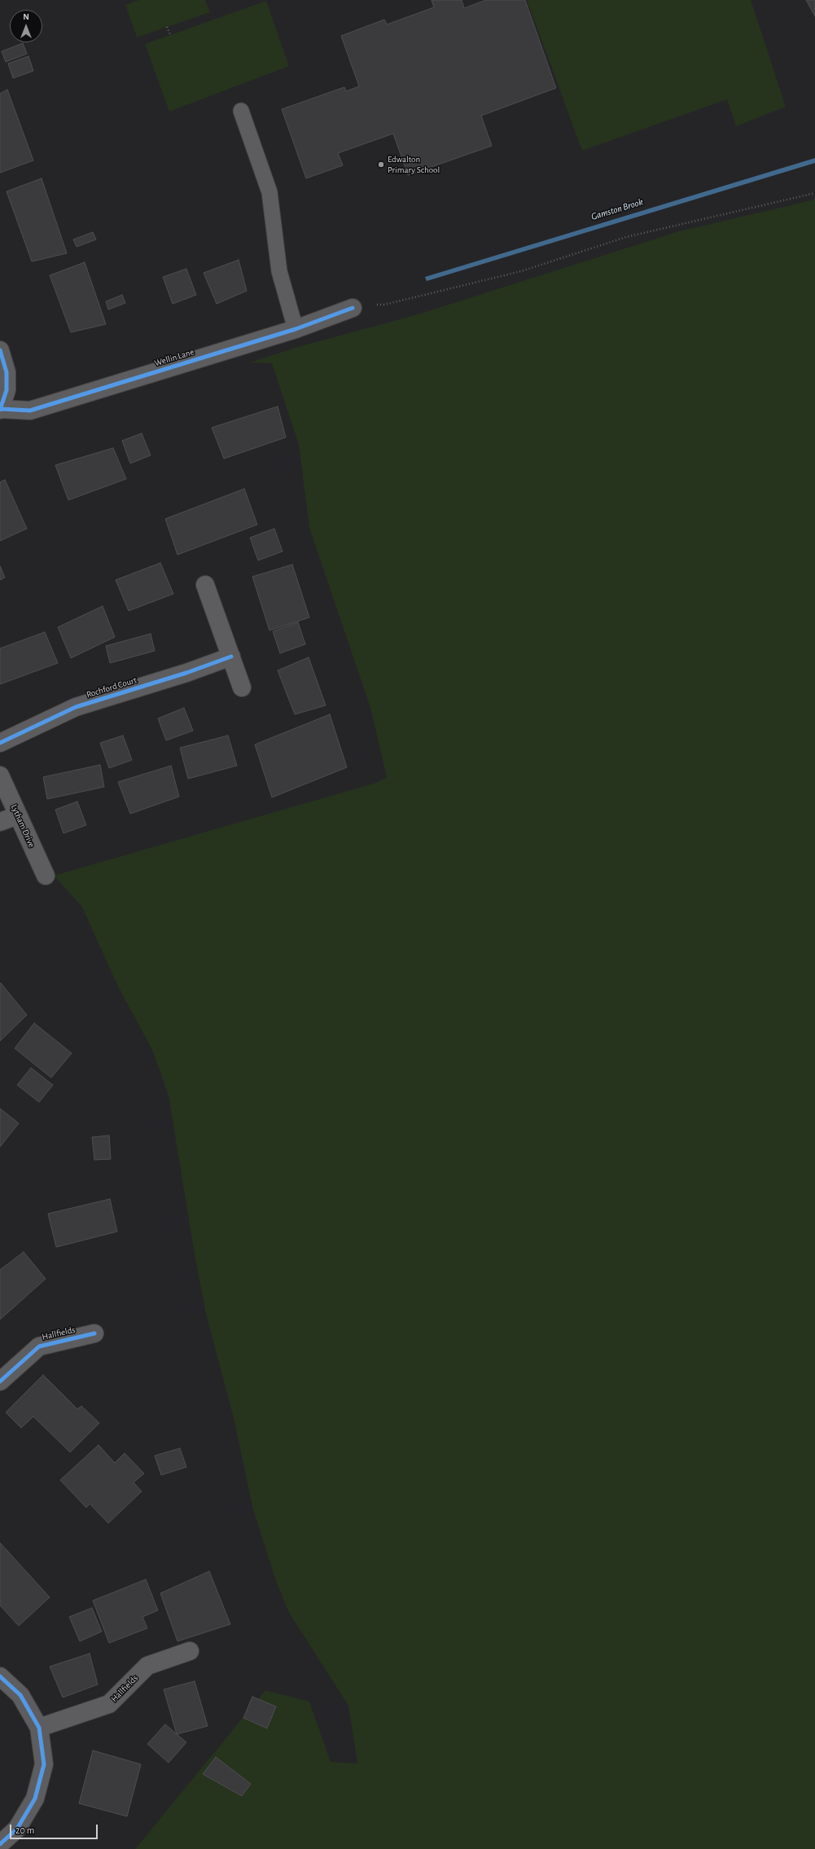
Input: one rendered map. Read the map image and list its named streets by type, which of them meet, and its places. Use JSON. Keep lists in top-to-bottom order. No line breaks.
{"streets":{"street":["Wellin Lane","Rochford Court","Lytham Drive","Hallfields"]},"water":["Gamston Brook"],"places":["Edwalton Primary School"],"scale_bar":"20 m","north":"top"}
